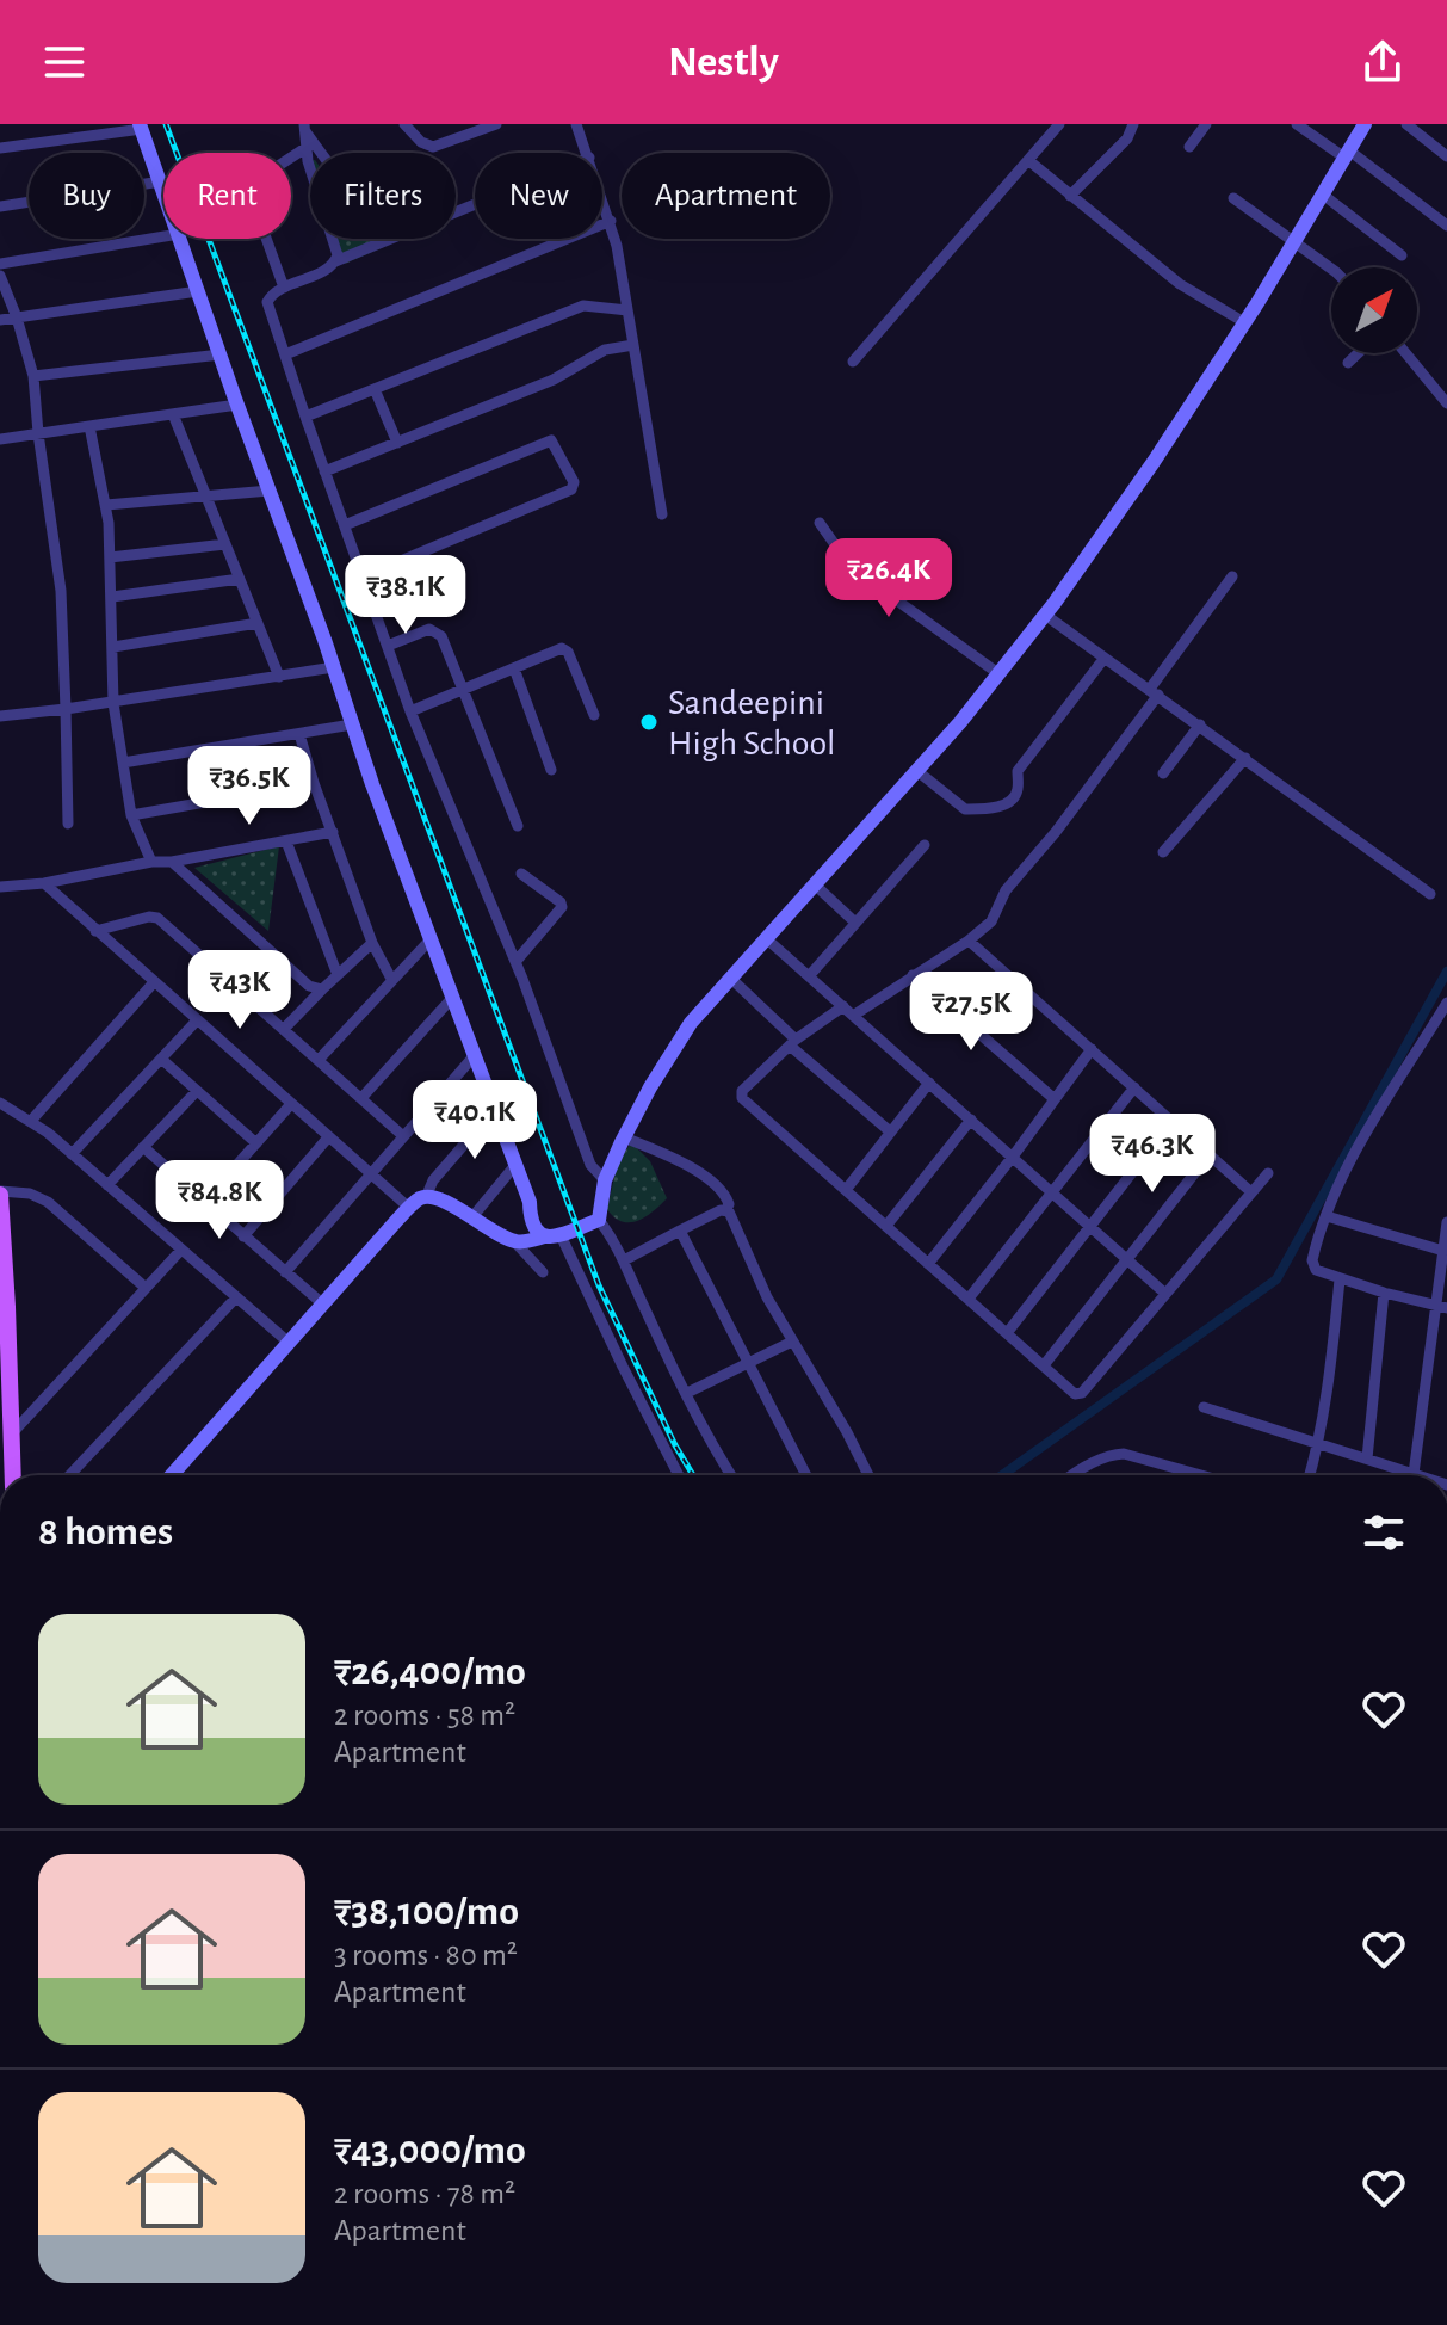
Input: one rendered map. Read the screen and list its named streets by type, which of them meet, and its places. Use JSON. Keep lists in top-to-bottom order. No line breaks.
{"places":["Sandeepini High School"],"north":"top right","page":{"header":"Nestly","chip":["Buy","Rent","Filters","New","Apartment"],"price":["₹26.4K","₹38.1K","₹36.5K","₹43K","₹27.5K","₹40.1K","₹46.3K","₹84.8K"],"heading":"8 homes","list":[{"name":"₹26,400/mo","note":"2 rooms · 58 m² · Apartment"},{"name":"₹38,100/mo","note":"3 rooms · 80 m² · Apartment"},{"name":"₹43,000/mo","note":"2 rooms · 78 m² · Apartment"}]}}
